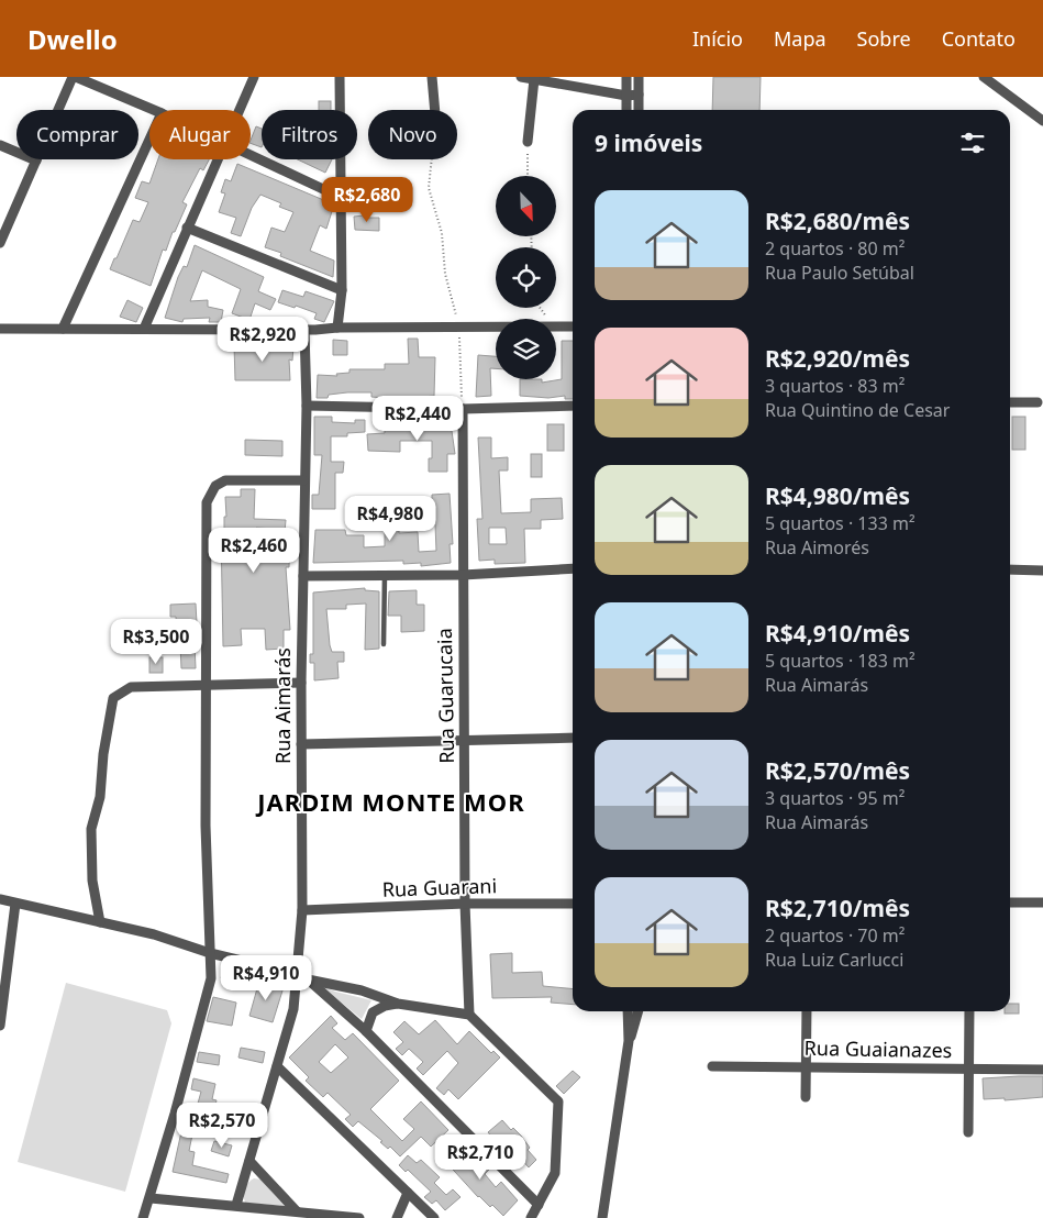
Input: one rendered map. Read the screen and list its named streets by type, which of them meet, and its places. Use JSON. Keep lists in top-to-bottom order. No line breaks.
{"streets":{"street":["Rua Guarucaia","Rua Aimarás","Rua Guarani","Rua Guaianazes"]},"crossings":[["Rua Guarucaia","Rua Guarani"],["Rua Aimarás","Rua Guarani"]],"districts":["JARDIM MONTE MOR"],"north":"bottom right","page":{"header":"Dwello","nav":["Início","Mapa","Sobre","Contato"],"chip":["Comprar","Alugar","Filtros","Novo"],"heading":"9 imóveis","list":[{"name":"R$2,680/mês","note":"2 quartos · 80 m² · Rua Paulo Setúbal"},{"name":"R$2,920/mês","note":"3 quartos · 83 m² · Rua Quintino de Cesar"},{"name":"R$4,980/mês","note":"5 quartos · 133 m² · Rua Aimorés"},{"name":"R$4,910/mês","note":"5 quartos · 183 m² · Rua Aimarás"},{"name":"R$2,570/mês","note":"3 quartos · 95 m² · Rua Aimarás"},{"name":"R$2,710/mês","note":"2 quartos · 70 m² · Rua Luiz Carlucci"}],"price":["R$2,680","R$2,920","R$2,440","R$4,980","R$2,460","R$3,500","R$4,910","R$2,570","R$2,710"]}}
